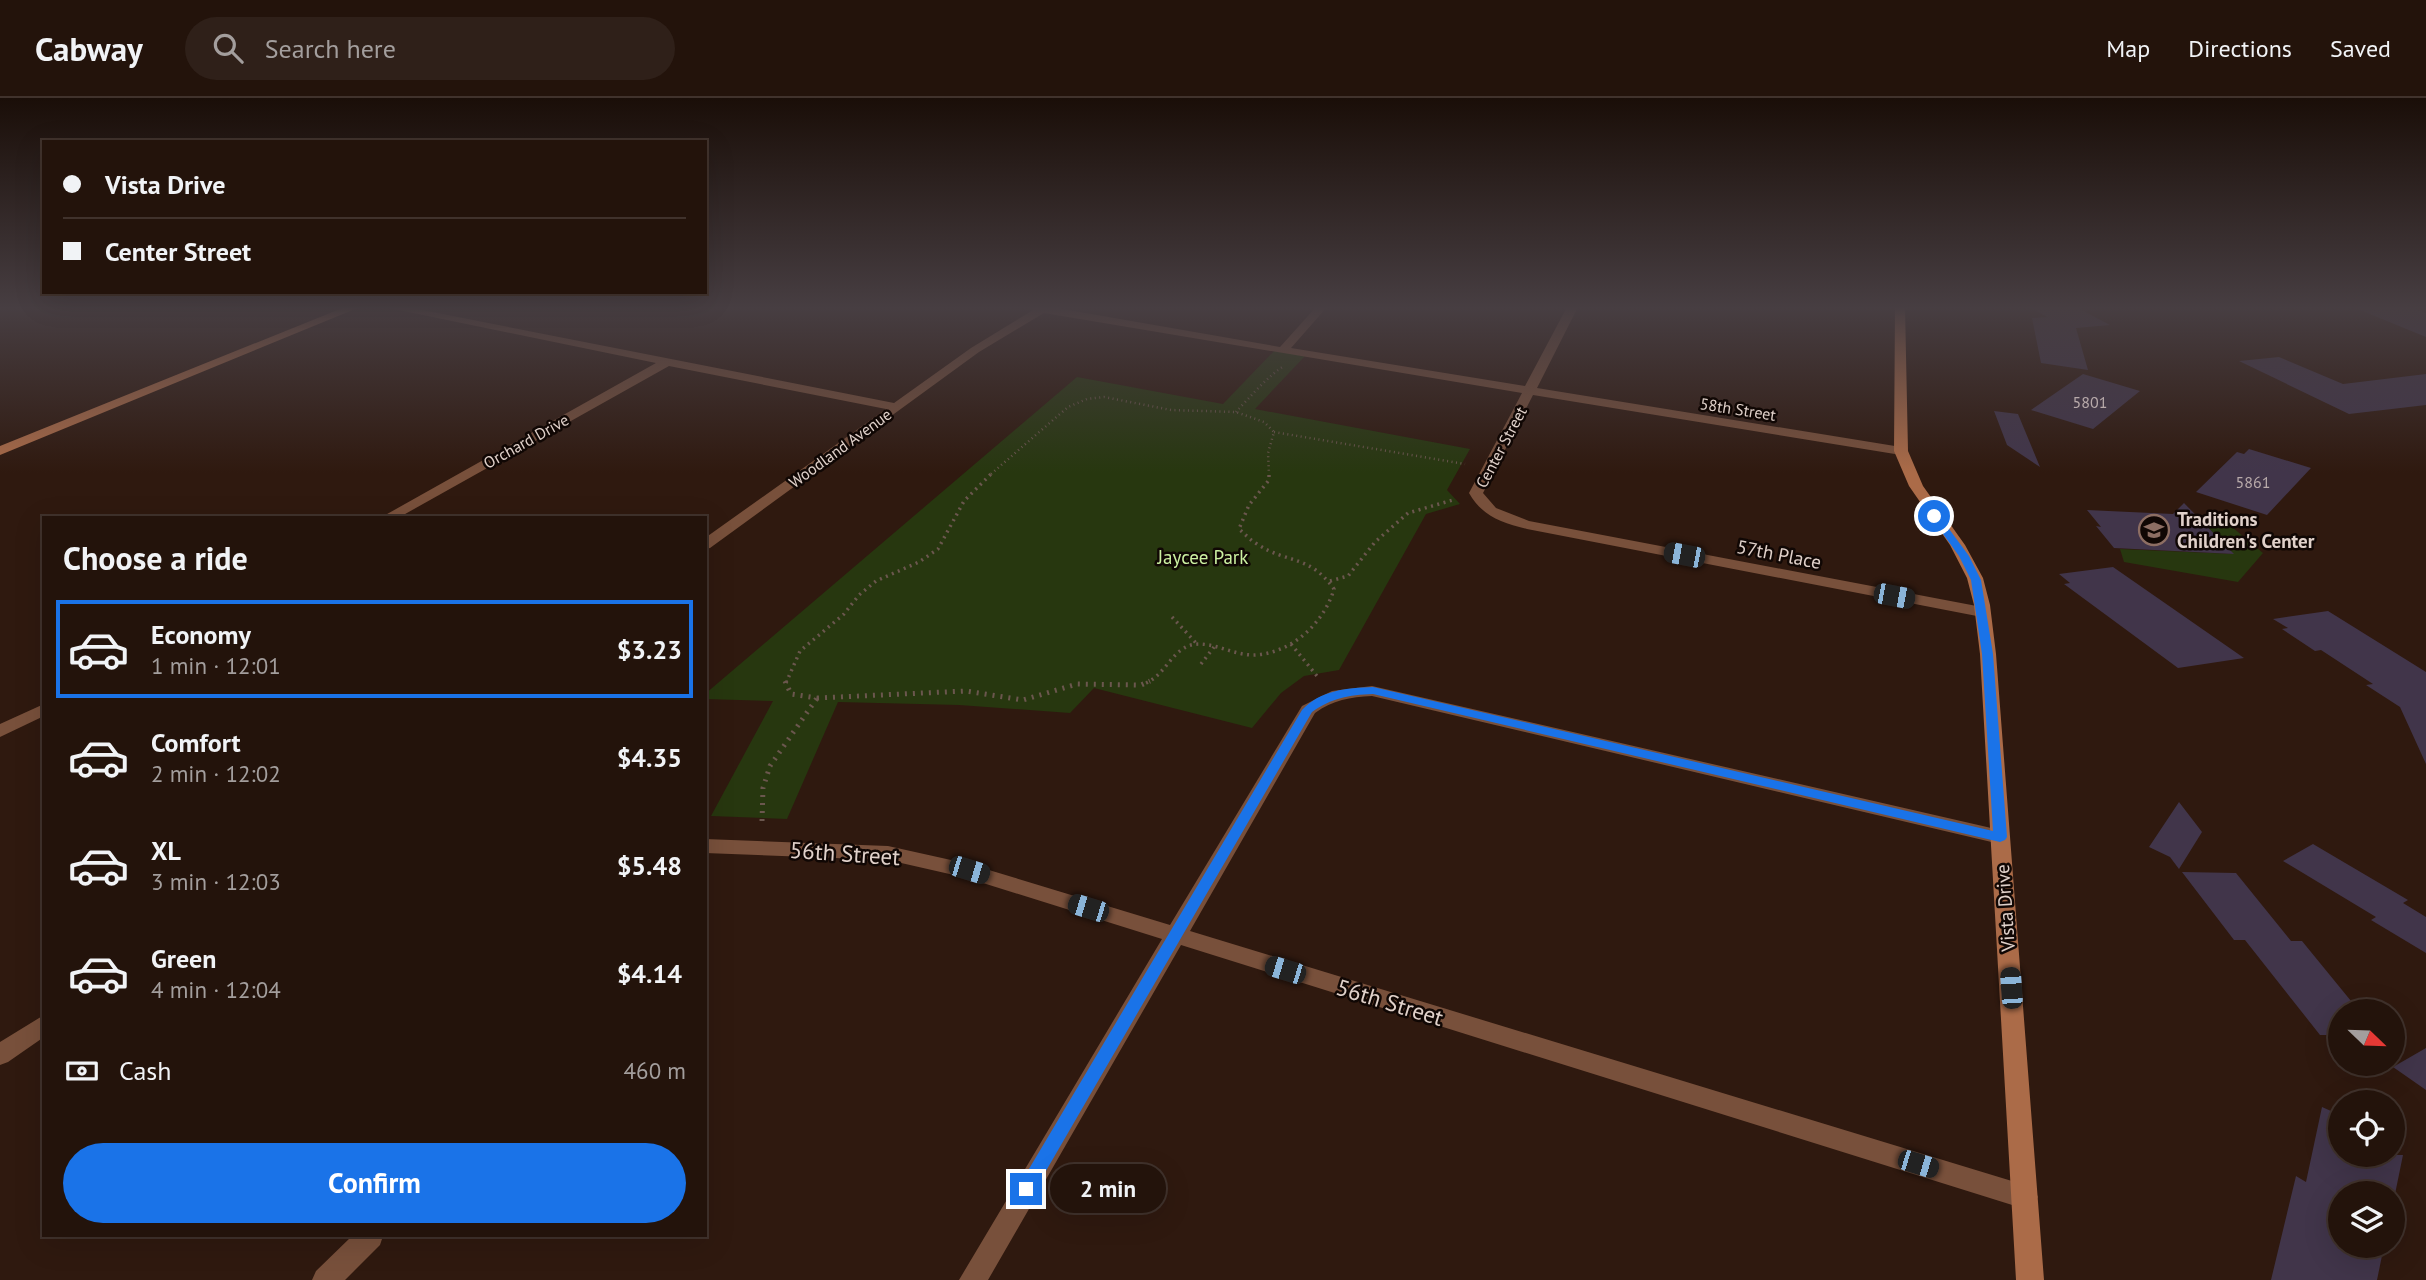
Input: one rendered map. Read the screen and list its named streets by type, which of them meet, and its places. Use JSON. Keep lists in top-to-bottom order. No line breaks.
{"streets":{"street":["58th Street","Orchard Drive","Center Street","Woodland Avenue","57th Place","56th Street","Vista Drive"]},"crossings":[["58th Street","Center Street"],["58th Street","Vista Drive"],["Center Street","57th Place"],["57th Place","Vista Drive"],["56th Street","Vista Drive"]],"parks":["Jaycee Park"],"places":{"school or university":["Traditions Children's Center"]},"house_numbers":["5801","5861"],"north":"bottom right","page":{"header":"Cabway","search":"Search here","nav":["Map","Directions","Saved"],"banner":["Vista Drive","Center Street"],"heading":"Choose a ride","list":[{"name":"Economy","note":"1 min · 12:01","value":"$3.23"},{"name":"Comfort","note":"2 min · 12:02","value":"$4.35"},{"name":"XL","note":"3 min · 12:03","value":"$5.48"},{"name":"Green","note":"4 min · 12:04","value":"$4.14"}],"pay":["Cash","460 m"],"buttons":"Confirm","bubble":"2 min"}}
